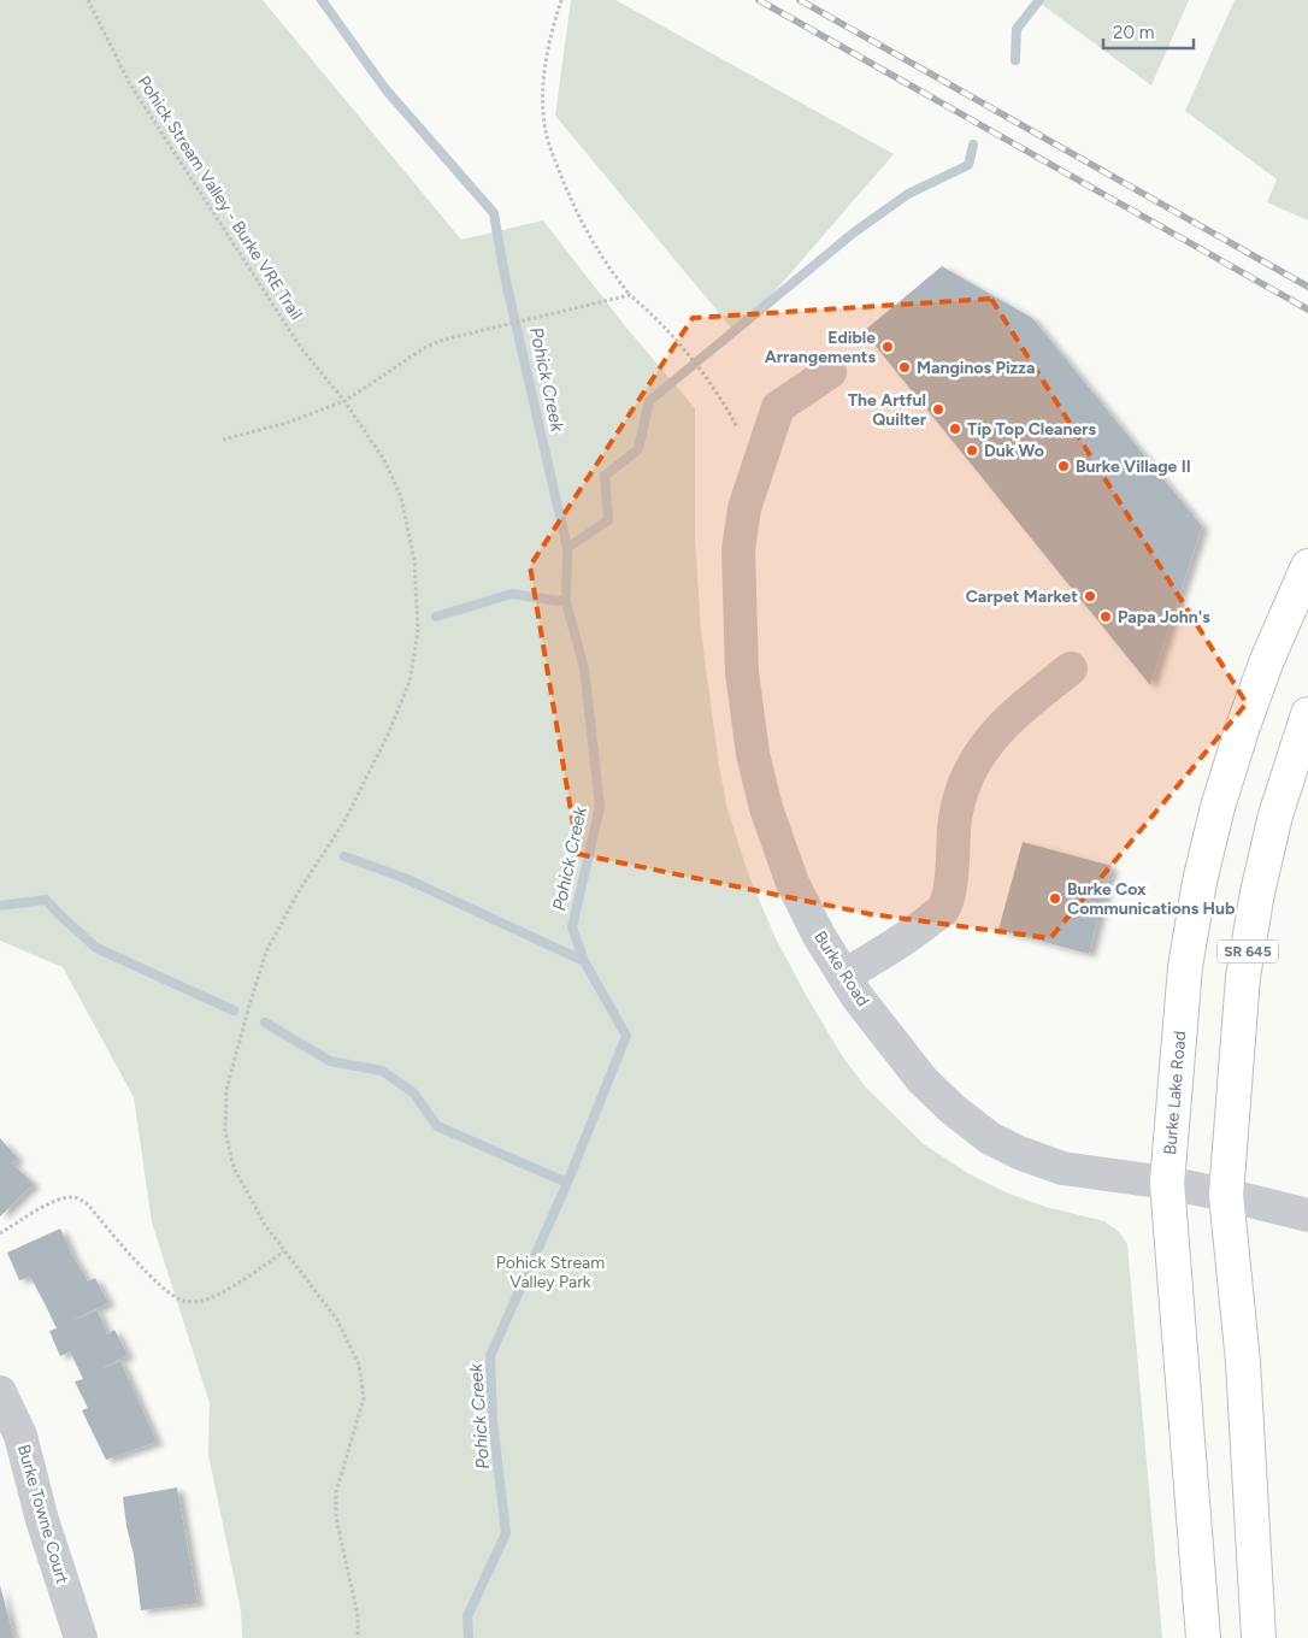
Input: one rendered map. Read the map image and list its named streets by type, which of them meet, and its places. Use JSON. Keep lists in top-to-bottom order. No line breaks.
{"streets":{"main road":["SR 645","Burke Lake Road"],"street":["Burke Road","Burke Towne Court"],"path":["Pohick Stream Valley - Burke VRE Trail"]},"crossings":[["SR 645","Burke Road"],["Burke Road","Burke Lake Road"]],"water":["Pohick Creek"],"parks":["Pohick Stream Valley Park"],"places":["Edible Arrangements","Manginos Pizza","The Artful Quilter","Tip Top Cleaners","Duk Wo","Burke Village II","Carpet Market","Papa John's","Burke Cox Communications Hub"],"scale_bar":"20 m"}
